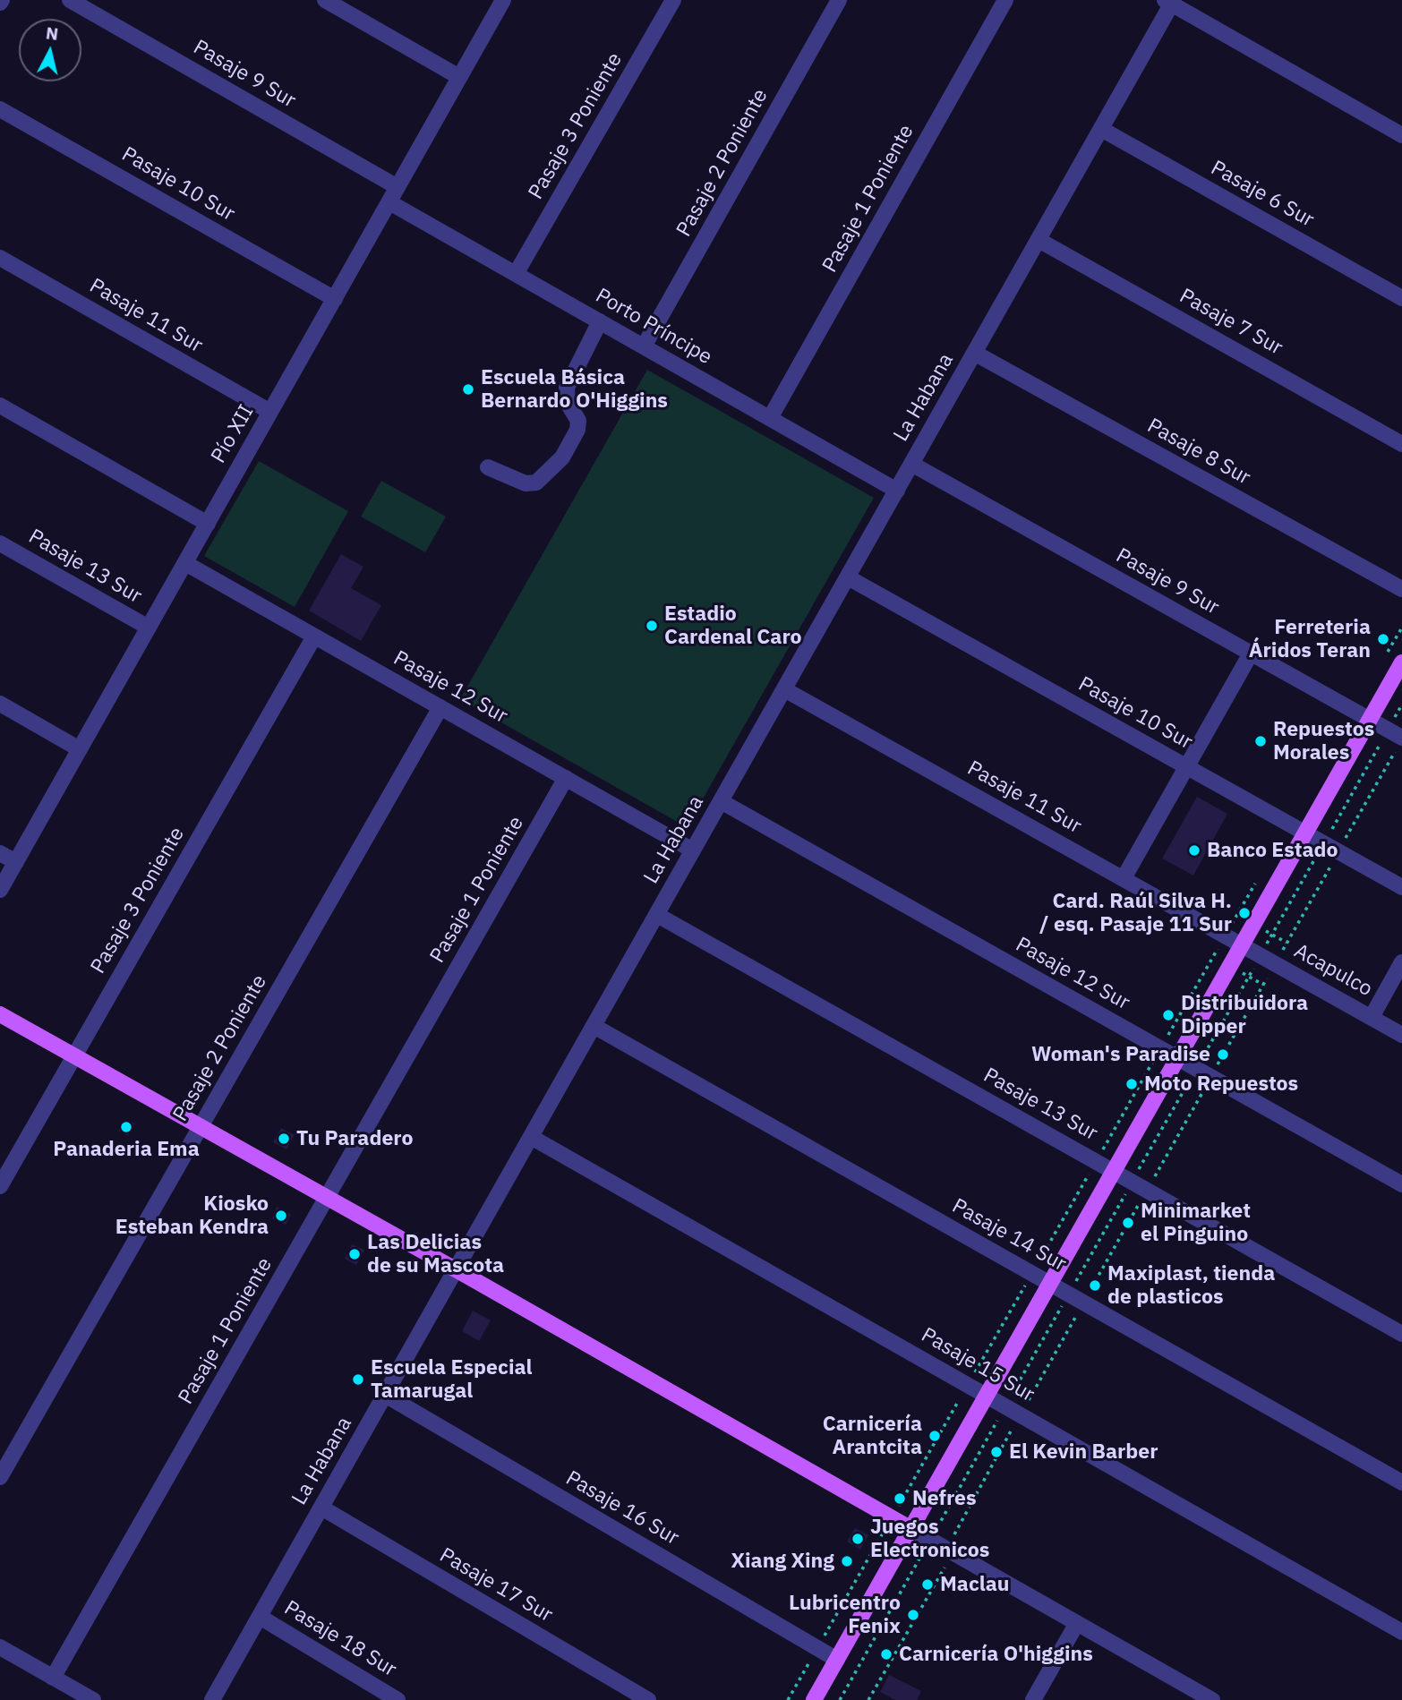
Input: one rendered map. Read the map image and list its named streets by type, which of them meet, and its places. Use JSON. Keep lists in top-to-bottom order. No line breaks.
{"streets":{"street":["Pasaje 9 Sur","Pasaje 3 Poniente","Pasaje 2 Poniente","Pasaje 10 Sur","Pasaje 6 Sur","Pasaje 1 Poniente","Pasaje 11 Sur","Pasaje 7 Sur","Porto Príncipe","La Habana","Pío XII","Pasaje 8 Sur","Pasaje 13 Sur","Pasaje 12 Sur","Acapulco","Pasaje 14 Sur","Pasaje 15 Sur","Pasaje 16 Sur","Pasaje 17 Sur","Pasaje 18 Sur"]},"crossings":[["Pasaje 9 Sur","La Habana"],["Pasaje 9 Sur","Pío XII"],["Pasaje 3 Poniente","Porto Príncipe"],["Pasaje 3 Poniente","Pasaje 12 Sur"],["Pasaje 2 Poniente","Porto Príncipe"],["Pasaje 2 Poniente","Pasaje 12 Sur"],["Pasaje 10 Sur","La Habana"],["Pasaje 10 Sur","Pío XII"],["Pasaje 6 Sur","La Habana"],["Pasaje 1 Poniente","Porto Príncipe"],["Pasaje 1 Poniente","Pasaje 12 Sur"],["Pasaje 11 Sur","La Habana"],["Pasaje 11 Sur","Pío XII"],["Pasaje 11 Sur","Acapulco"],["Pasaje 7 Sur","La Habana"],["Porto Príncipe","La Habana"],["Porto Príncipe","Pío XII"],["La Habana","Pasaje 8 Sur"],["La Habana","Pasaje 13 Sur"],["La Habana","Pasaje 12 Sur"],["La Habana","Pasaje 14 Sur"],["La Habana","Pasaje 15 Sur"],["La Habana","Pasaje 16 Sur"],["La Habana","Pasaje 17 Sur"],["La Habana","Pasaje 18 Sur"],["Pío XII","Pasaje 13 Sur"],["Pío XII","Pasaje 12 Sur"]],"places":["Escuela Básica Bernardo O'Higgins","Estadio Cardenal Caro","Ferreteria Áridos Teran","Repuestos Morales","Banco Estado","Card. Raúl Silva H. / esq. Pasaje 11 Sur","Distribuidora Dipper","Woman's Paradise","Moto Repuestos","Panaderia Ema","Tu Paradero","Kiosko Esteban Kendra","Minimarket el Pinguino","Las Delicias de su Mascota","Maxiplast, tienda de plasticos","Escuela Especial Tamarugal","Carnicería Arantcita","El Kevin Barber","Nefres","Juegos Electronicos","Xiang Xing","Maclau","Lubricentro Fenix","Carnicería O'higgins"],"north":"top"}
